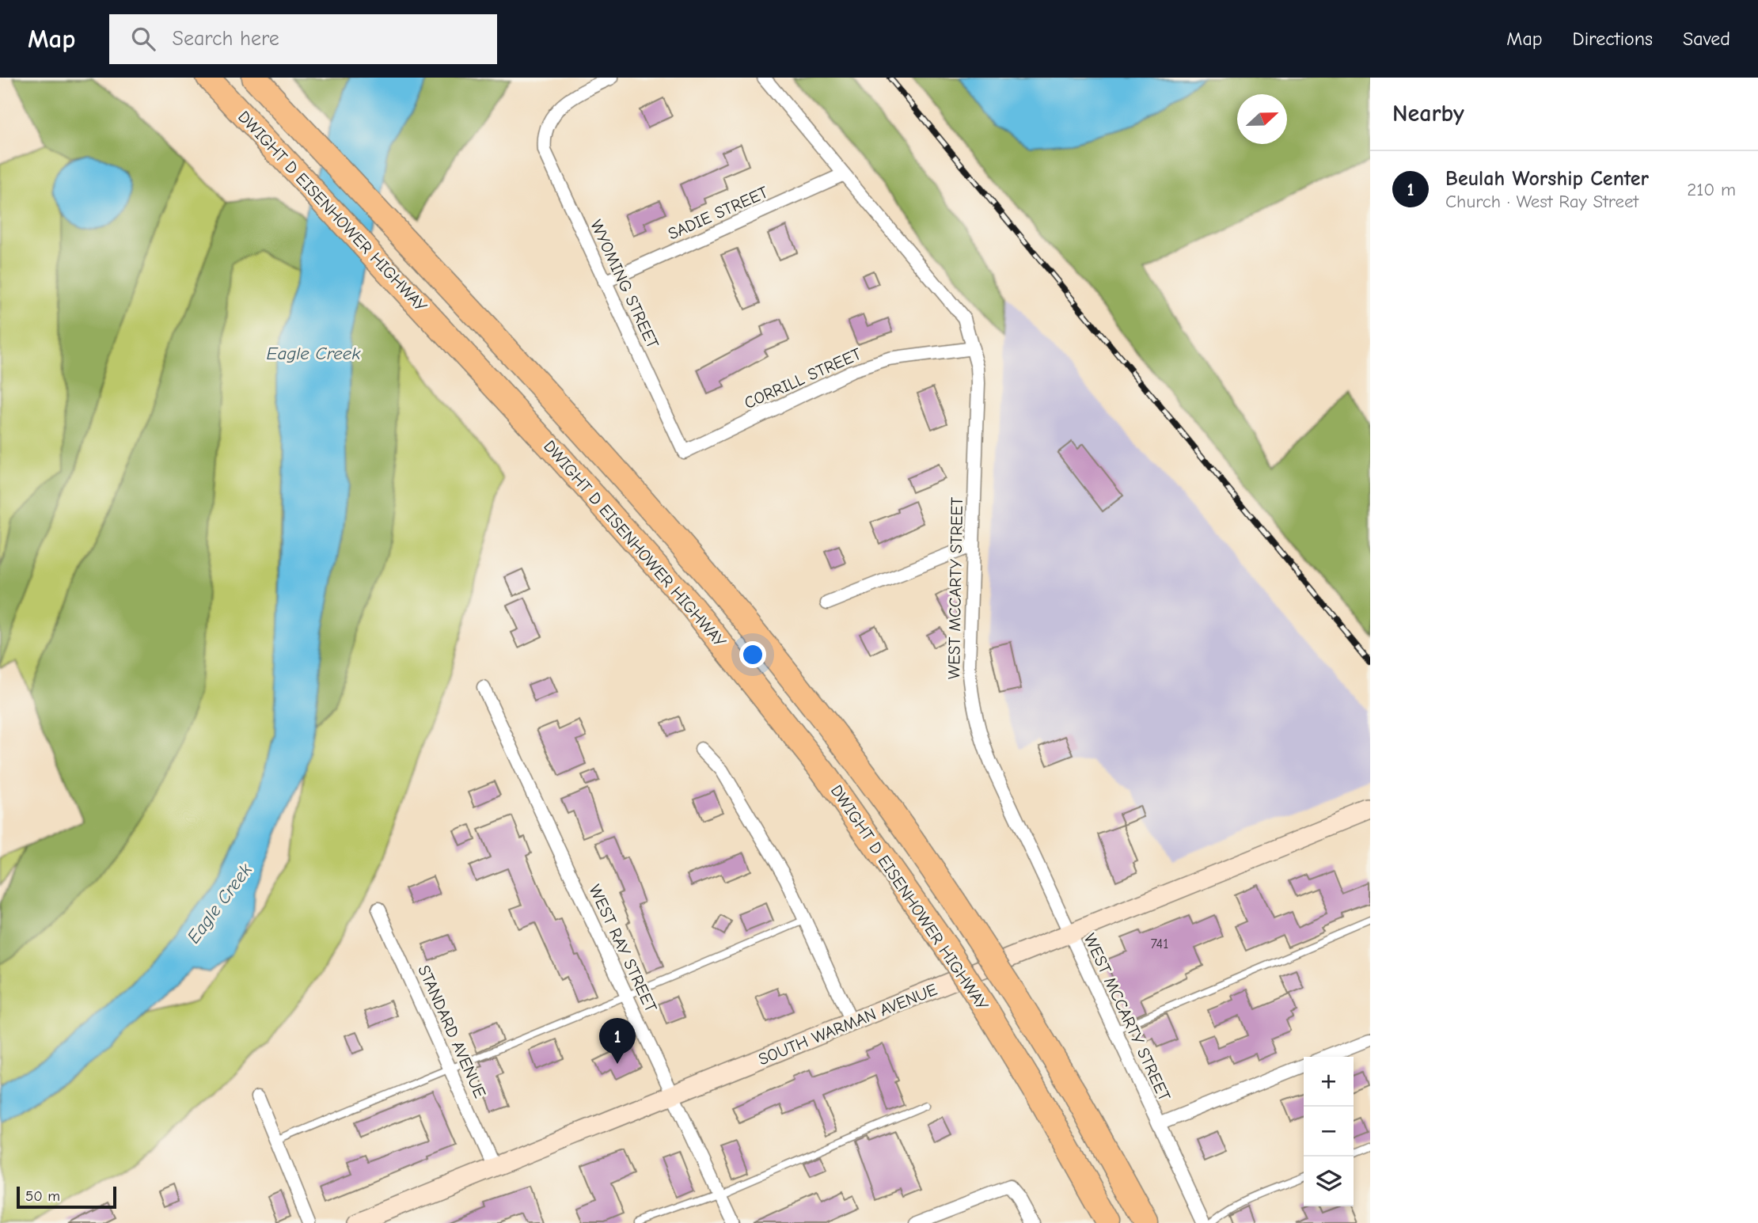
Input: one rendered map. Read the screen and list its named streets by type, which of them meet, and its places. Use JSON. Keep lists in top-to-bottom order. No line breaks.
{"streets":{"highway":["DWIGHT D EISENHOWER HIGHWAY"],"main road":["SOUTH WARMAN AVENUE"],"street":["SADIE STREET","WYOMING STREET","CORRILL STREET","WEST MCCARTY STREET","WEST RAY STREET","STANDARD AVENUE"]},"crossings":[["SADIE STREET","WYOMING STREET"],["SADIE STREET","WEST MCCARTY STREET"],["WYOMING STREET","CORRILL STREET"],["CORRILL STREET","WEST MCCARTY STREET"],["WEST MCCARTY STREET","SOUTH WARMAN AVENUE"],["WEST RAY STREET","SOUTH WARMAN AVENUE"],["SOUTH WARMAN AVENUE","STANDARD AVENUE"]],"water":["Eagle Creek"],"house_numbers":["741"],"scale_bar":"50 m","north":"right","page":{"header":"Map","search":"Search here","nav":["Map","Directions","Saved"],"heading":"Nearby","list":[{"mark":"1","name":"Beulah Worship Center","note":"Church · West Ray Street","value":"210 m"}],"pins":"1","map_buttons":["+","−"],"scale":"50 m"}}
